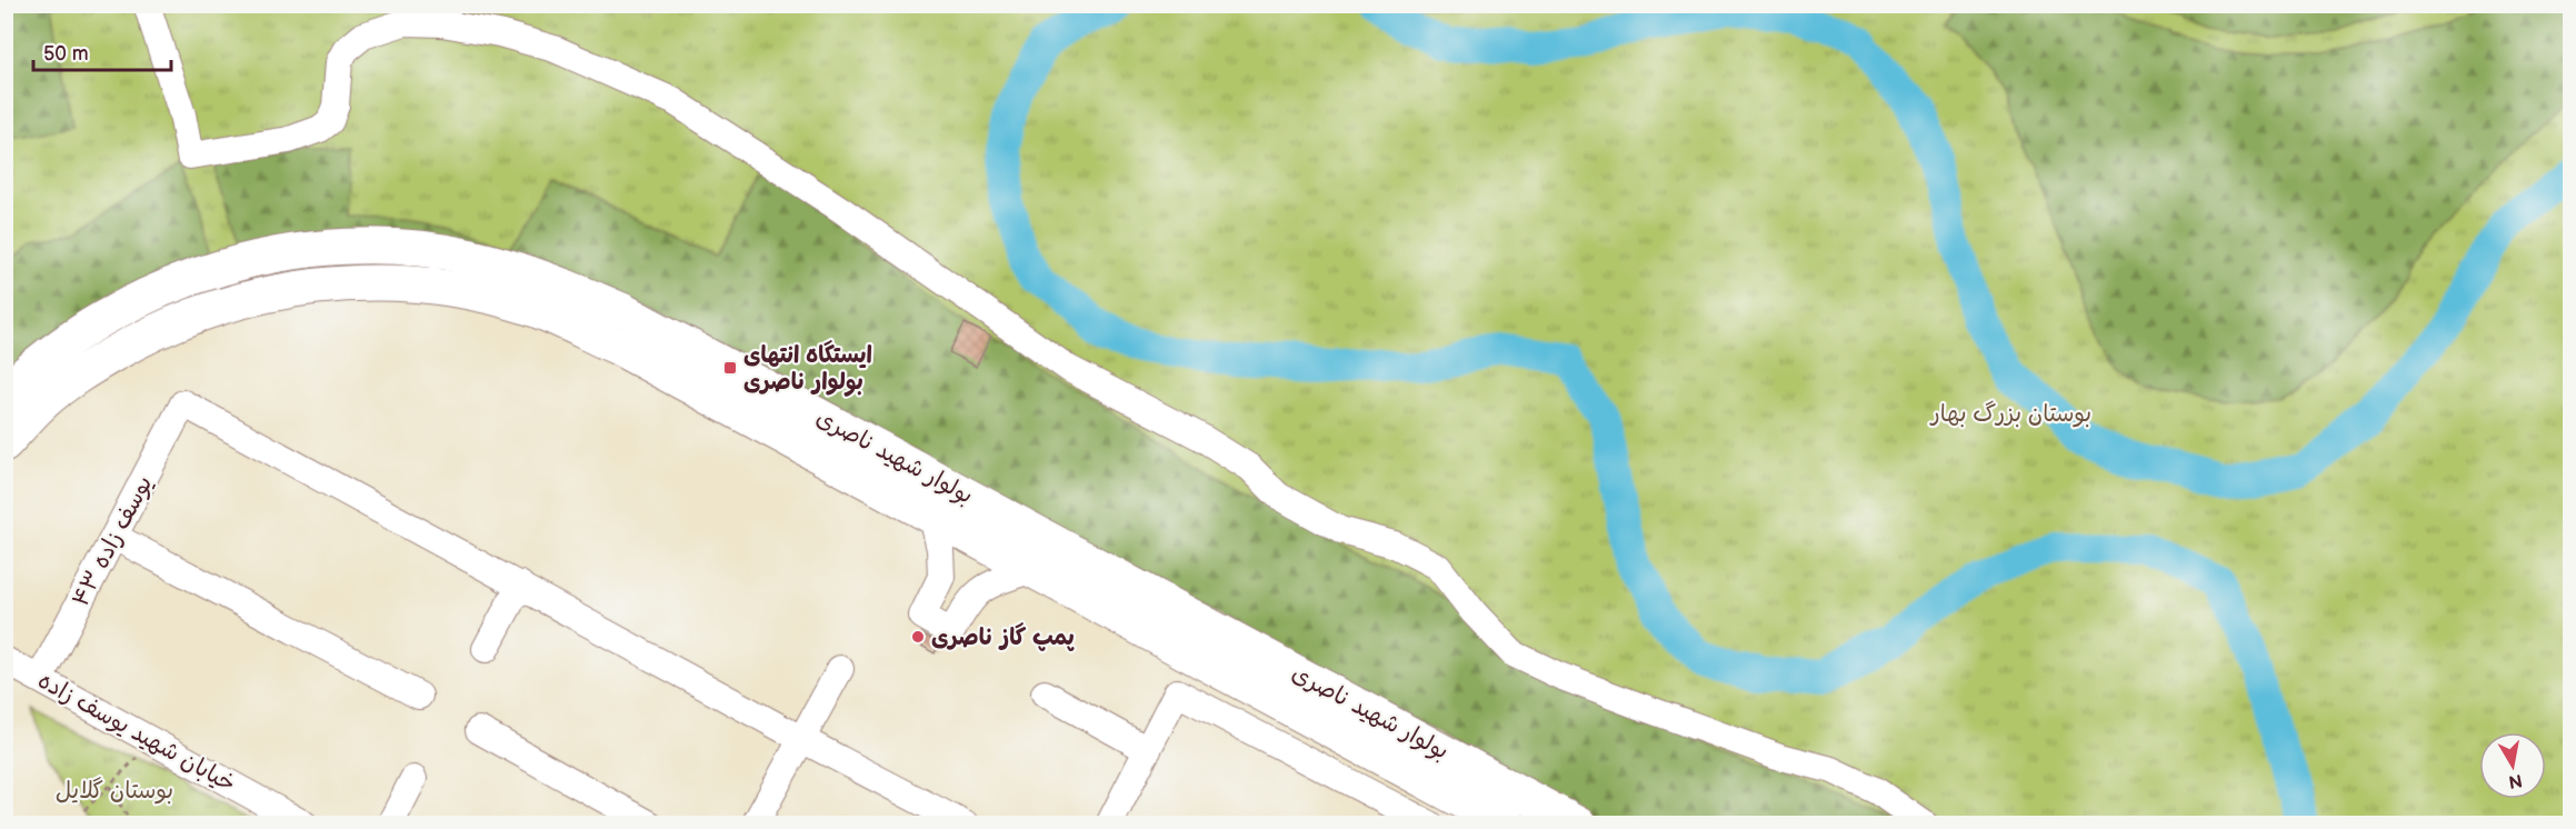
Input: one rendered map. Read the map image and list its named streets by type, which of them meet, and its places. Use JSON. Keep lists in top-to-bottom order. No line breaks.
{"streets":{"main road":["بولوار شهید ناصری"],"street":["یوسف زاده ۴۳","خیابان شهید یوسف زاده"]},"crossings":[["یوسف زاده ۴۳","خیابان شهید یوسف زاده"]],"parks":["بوستان بزرگ بهار","بوستان گلایل"],"places":{"transit":["ایستگاه انتهای بولوار ناصری"],"other":["پمپ گاز ناصری"]},"scale_bar":"50 m","north":"bottom"}
